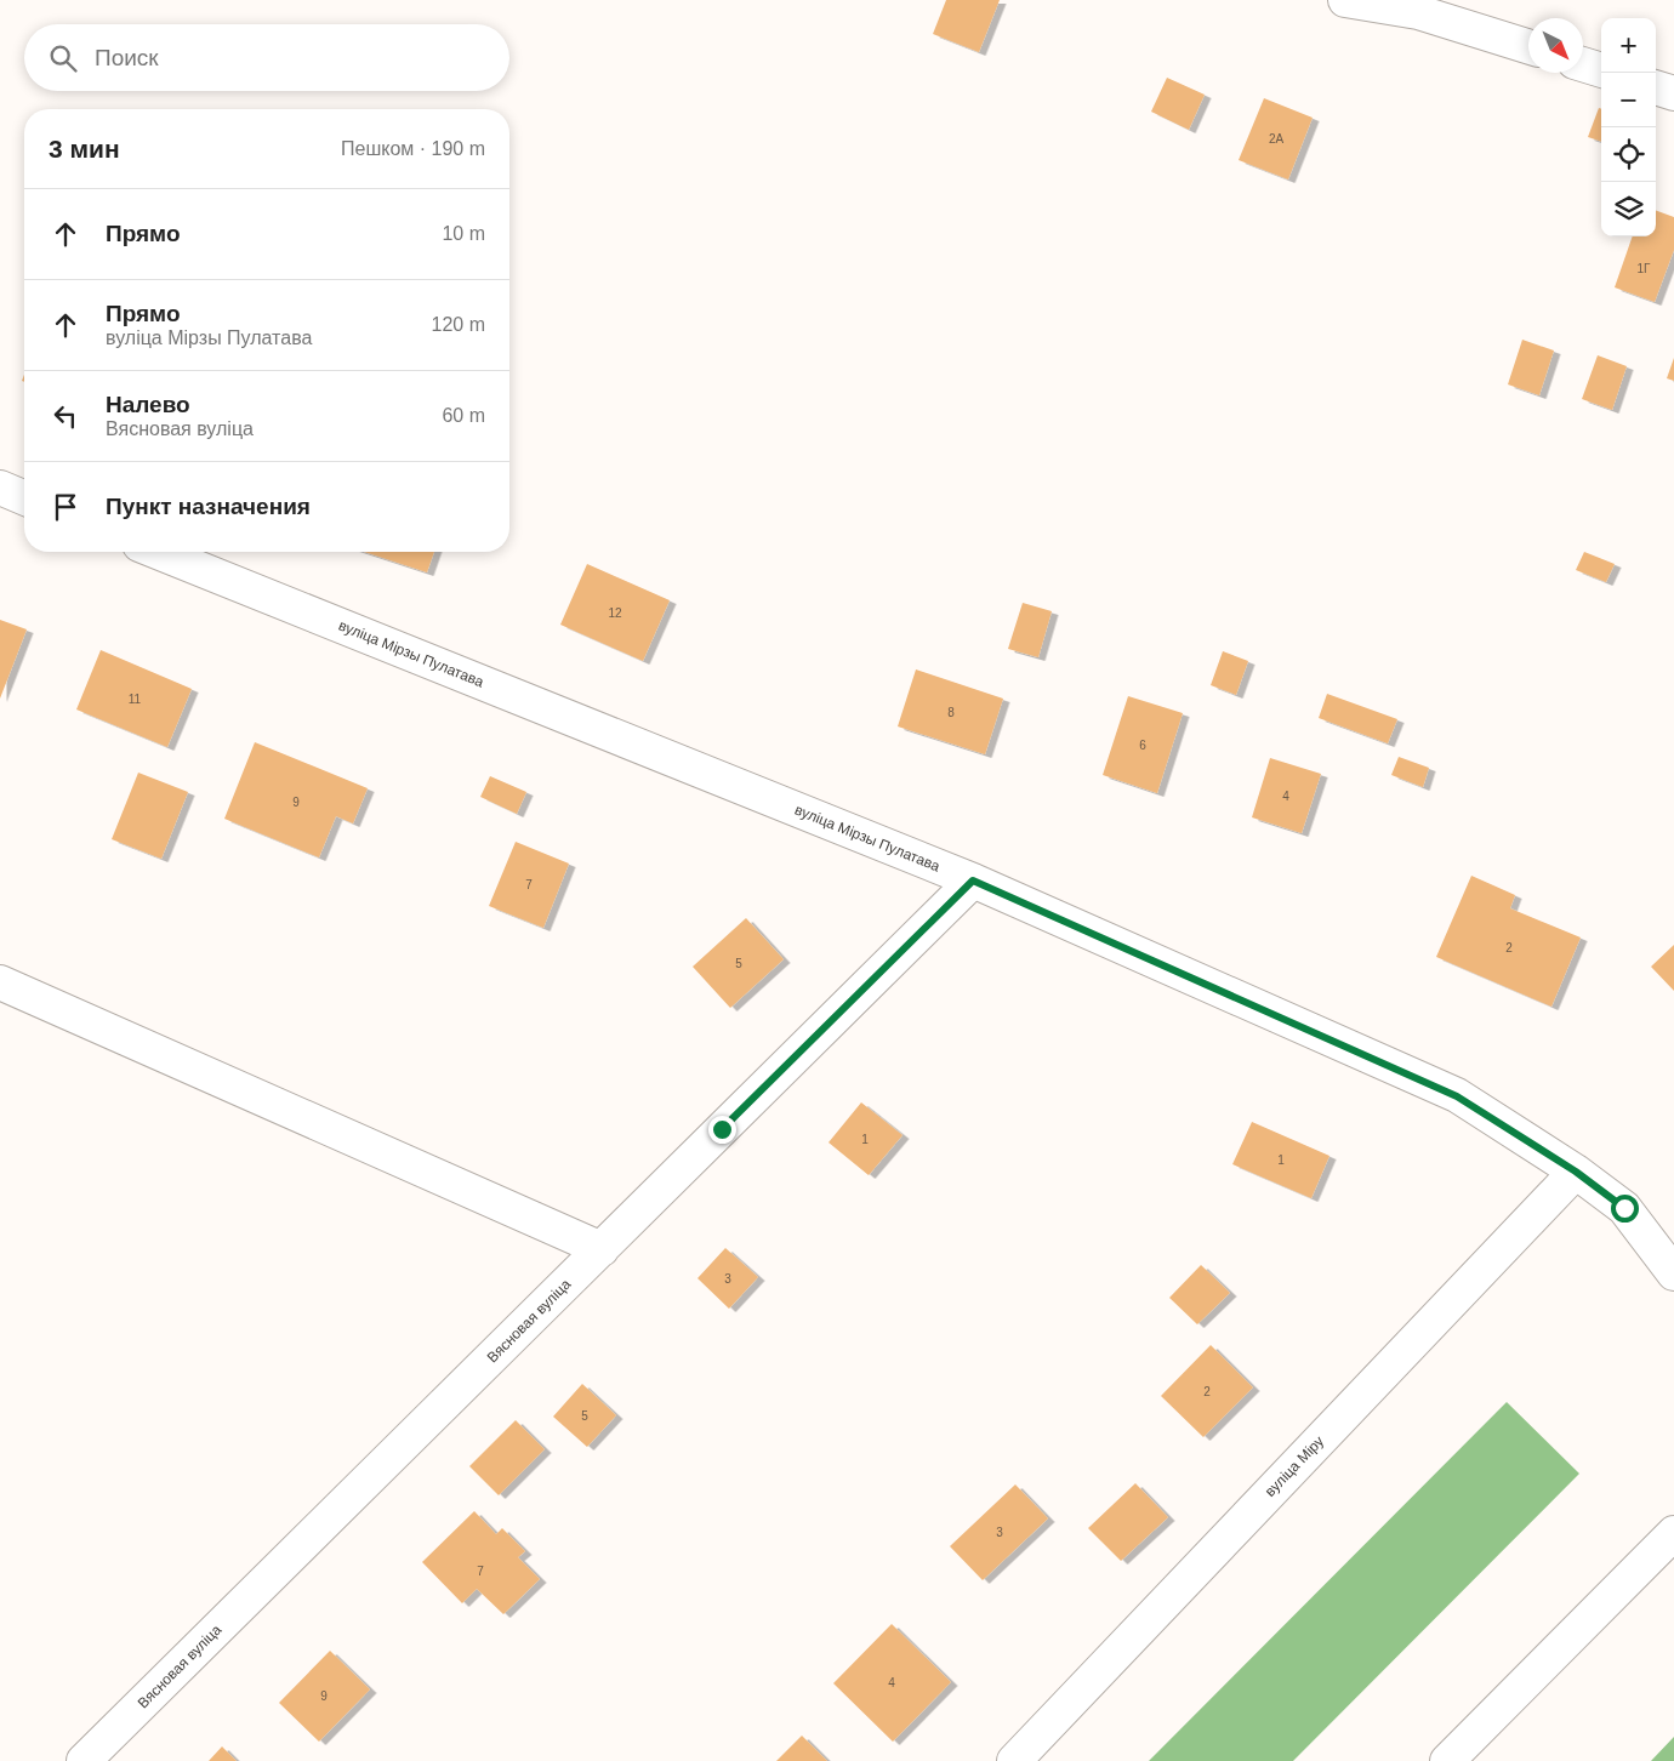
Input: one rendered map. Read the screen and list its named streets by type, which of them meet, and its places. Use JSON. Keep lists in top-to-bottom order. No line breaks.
{"streets":{"street":["вуліца Мірзы Пулатава","Вясновая вуліца","вуліца Міру"]},"crossings":[["вуліца Мірзы Пулатава","Вясновая вуліца"],["вуліца Мірзы Пулатава","вуліца Міру"]],"house_numbers":["2А","1Г","12","11","8","6","4","9","7","2","5","1","1","3","2","5","3","7","4","9"],"north":"bottom right","page":{"map_buttons":["+","−"],"search":"Поиск","heading":["3 мин","Пешком · 190 m"],"list":[["Прямо","10 m"],["Прямо","вуліца Мірзы Пулатава","120 m"],["Налево","Вясновая вуліца","60 m"],"Пункт назначения"]}}
